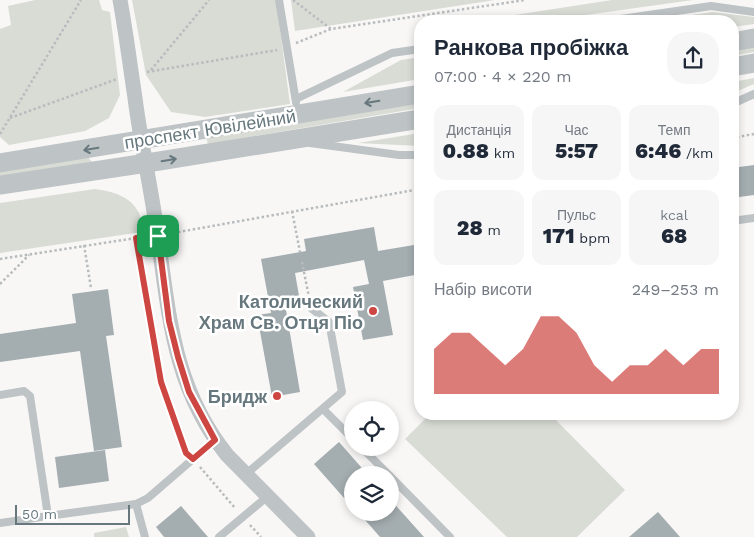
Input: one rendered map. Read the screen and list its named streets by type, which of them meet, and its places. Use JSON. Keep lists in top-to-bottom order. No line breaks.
{"streets":{"street":["проспект Ювілейний"]},"places":["Католический Храм Св. Отця Піо","Бридж"],"scale_bar":"50 m","page":{"heading":["Ранкова пробіжка","07:00 · 4 × 220 m"],"stats":[["Дистанція","0.88 km"],["Час","5:57"],["Темп","6:46 /km"],["28 m"],["Пульс","171 bpm"],["kcal","68"]],"chart":["Набір висоти","249–253 m"],"scale":"50 m"}}
